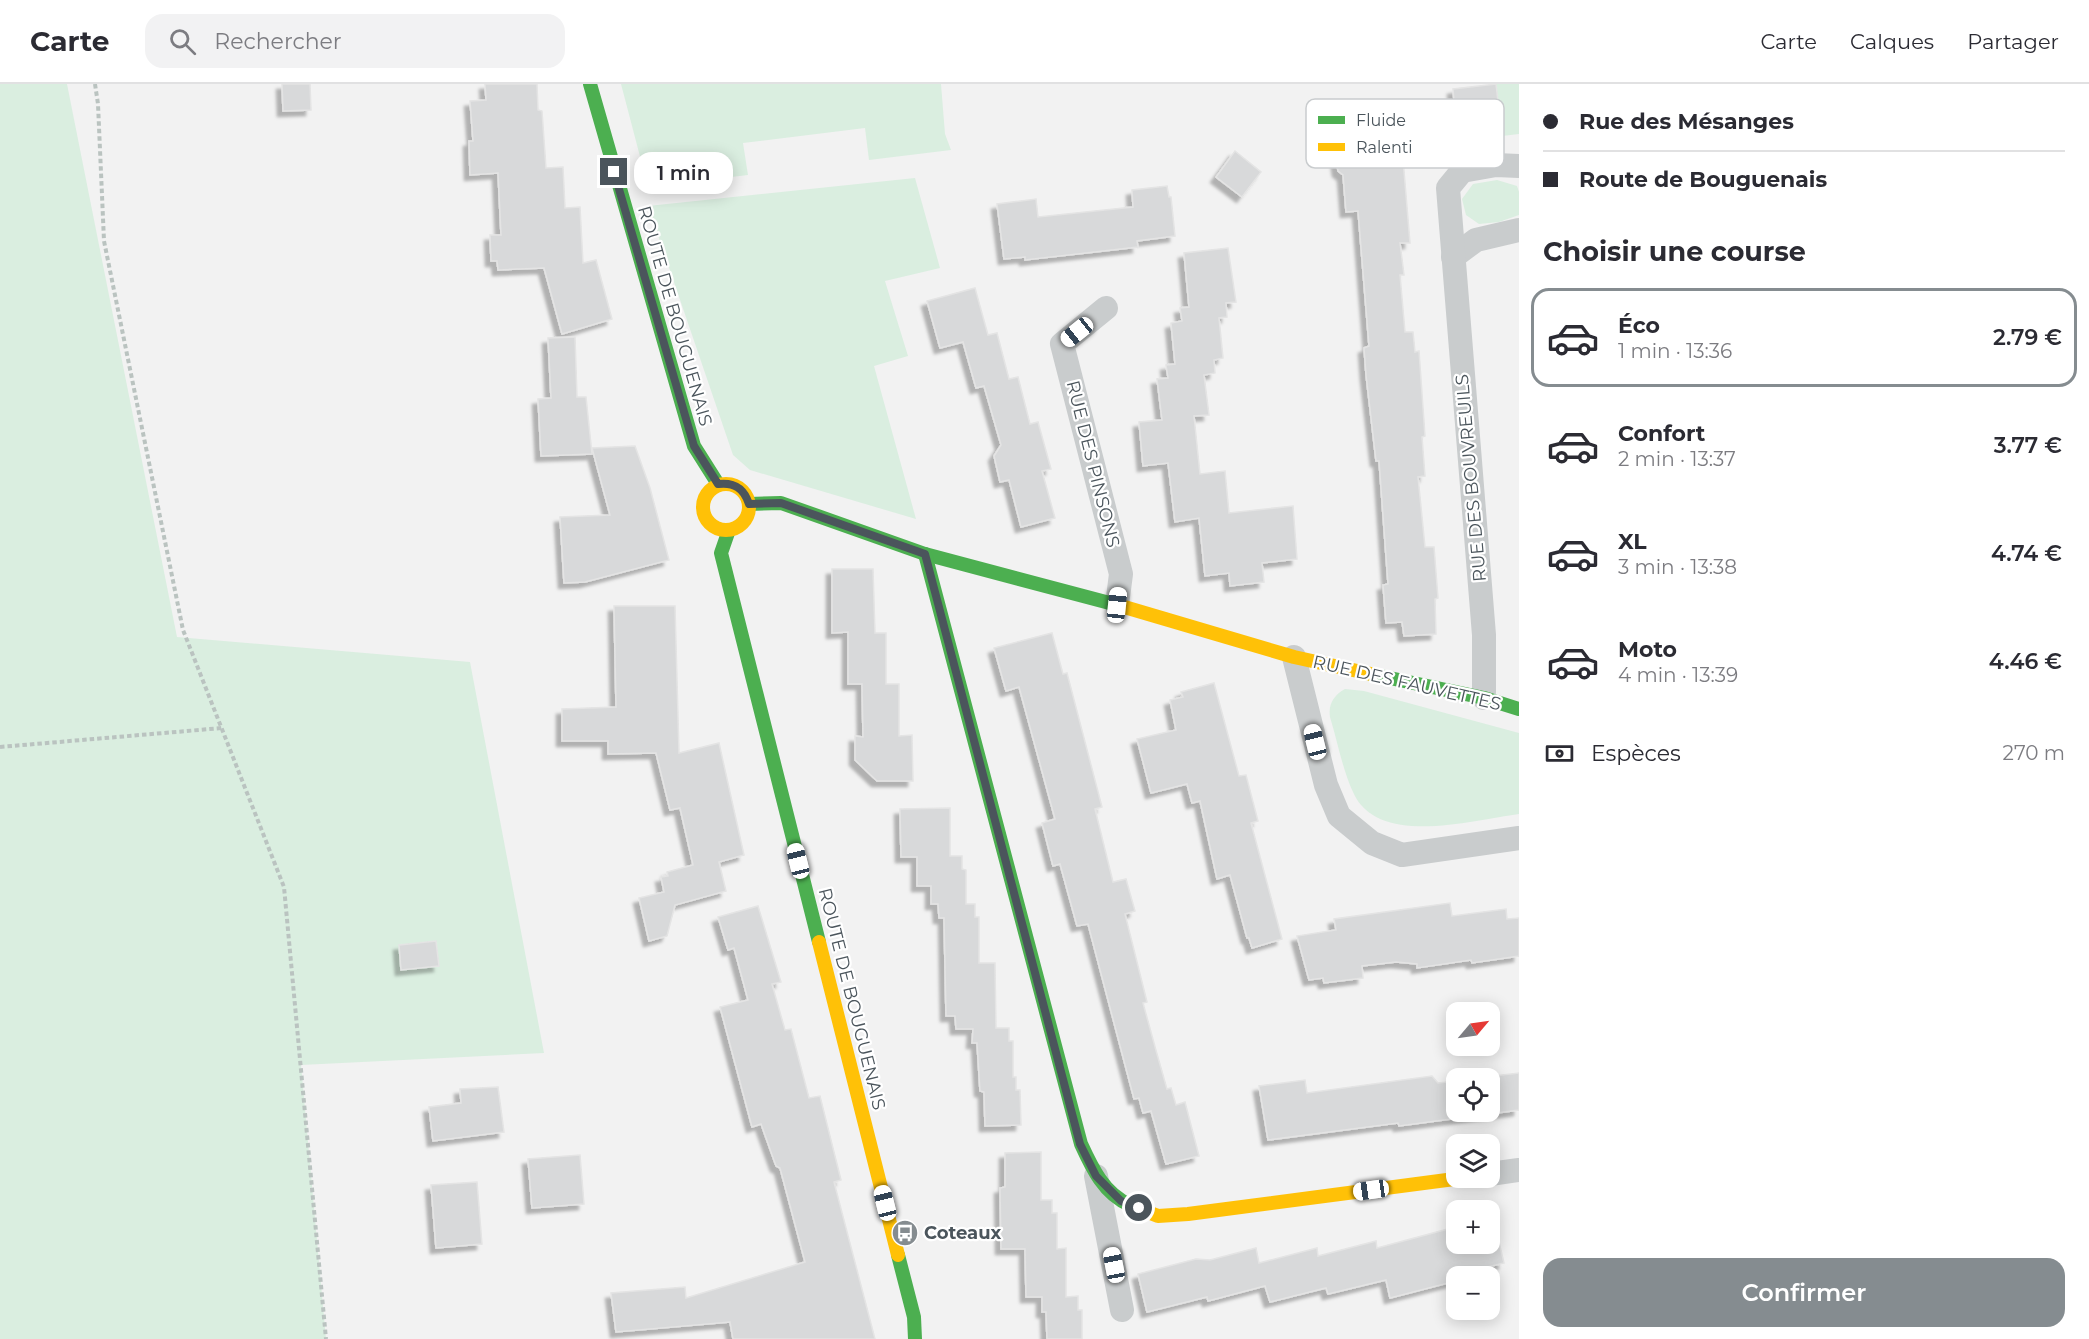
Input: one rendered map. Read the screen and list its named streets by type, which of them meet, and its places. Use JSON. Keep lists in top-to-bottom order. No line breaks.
{"streets":{"street":["ROUTE DE BOUGUENAIS","RUE DES PINSONS","RUE DES BOUVREUILS","RUE DES FAUVETTES"]},"crossings":[["ROUTE DE BOUGUENAIS","RUE DES FAUVETTES"],["RUE DES PINSONS","RUE DES FAUVETTES"],["RUE DES BOUVREUILS","RUE DES FAUVETTES"]],"places":{"bus stop":["Coteaux"]},"legend":["Fluide","Ralenti"],"north":"top right","page":{"header":"Carte","search":"Rechercher","nav":["Carte","Calques","Partager"],"banner":["Rue des Mésanges","Route de Bouguenais"],"bubble":"1 min","heading":"Choisir une course","list":[{"name":"Éco","note":"1 min · 13:36","value":"2.79 €"},{"name":"Confort","note":"2 min · 13:37","value":"3.77 €"},{"name":"XL","note":"3 min · 13:38","value":"4.74 €"},{"name":"Moto","note":"4 min · 13:39","value":"4.46 €"}],"pay":["Espèces","270 m"],"map_buttons":["+","−"],"buttons":"Confirmer"}}
